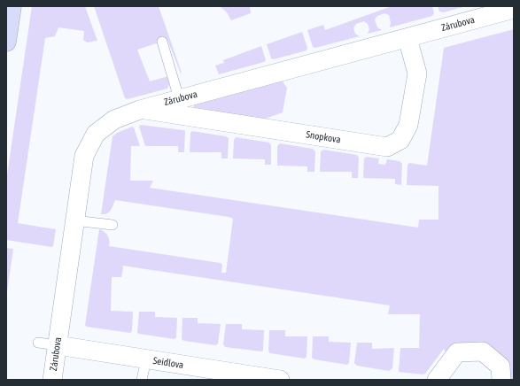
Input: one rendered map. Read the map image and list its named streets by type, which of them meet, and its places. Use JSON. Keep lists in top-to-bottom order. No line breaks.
{"streets":{"street":["Zárubova","Snopkova","Seidlova"]},"crossings":[["Zárubova","Snopkova"],["Zárubova","Seidlova"]]}
